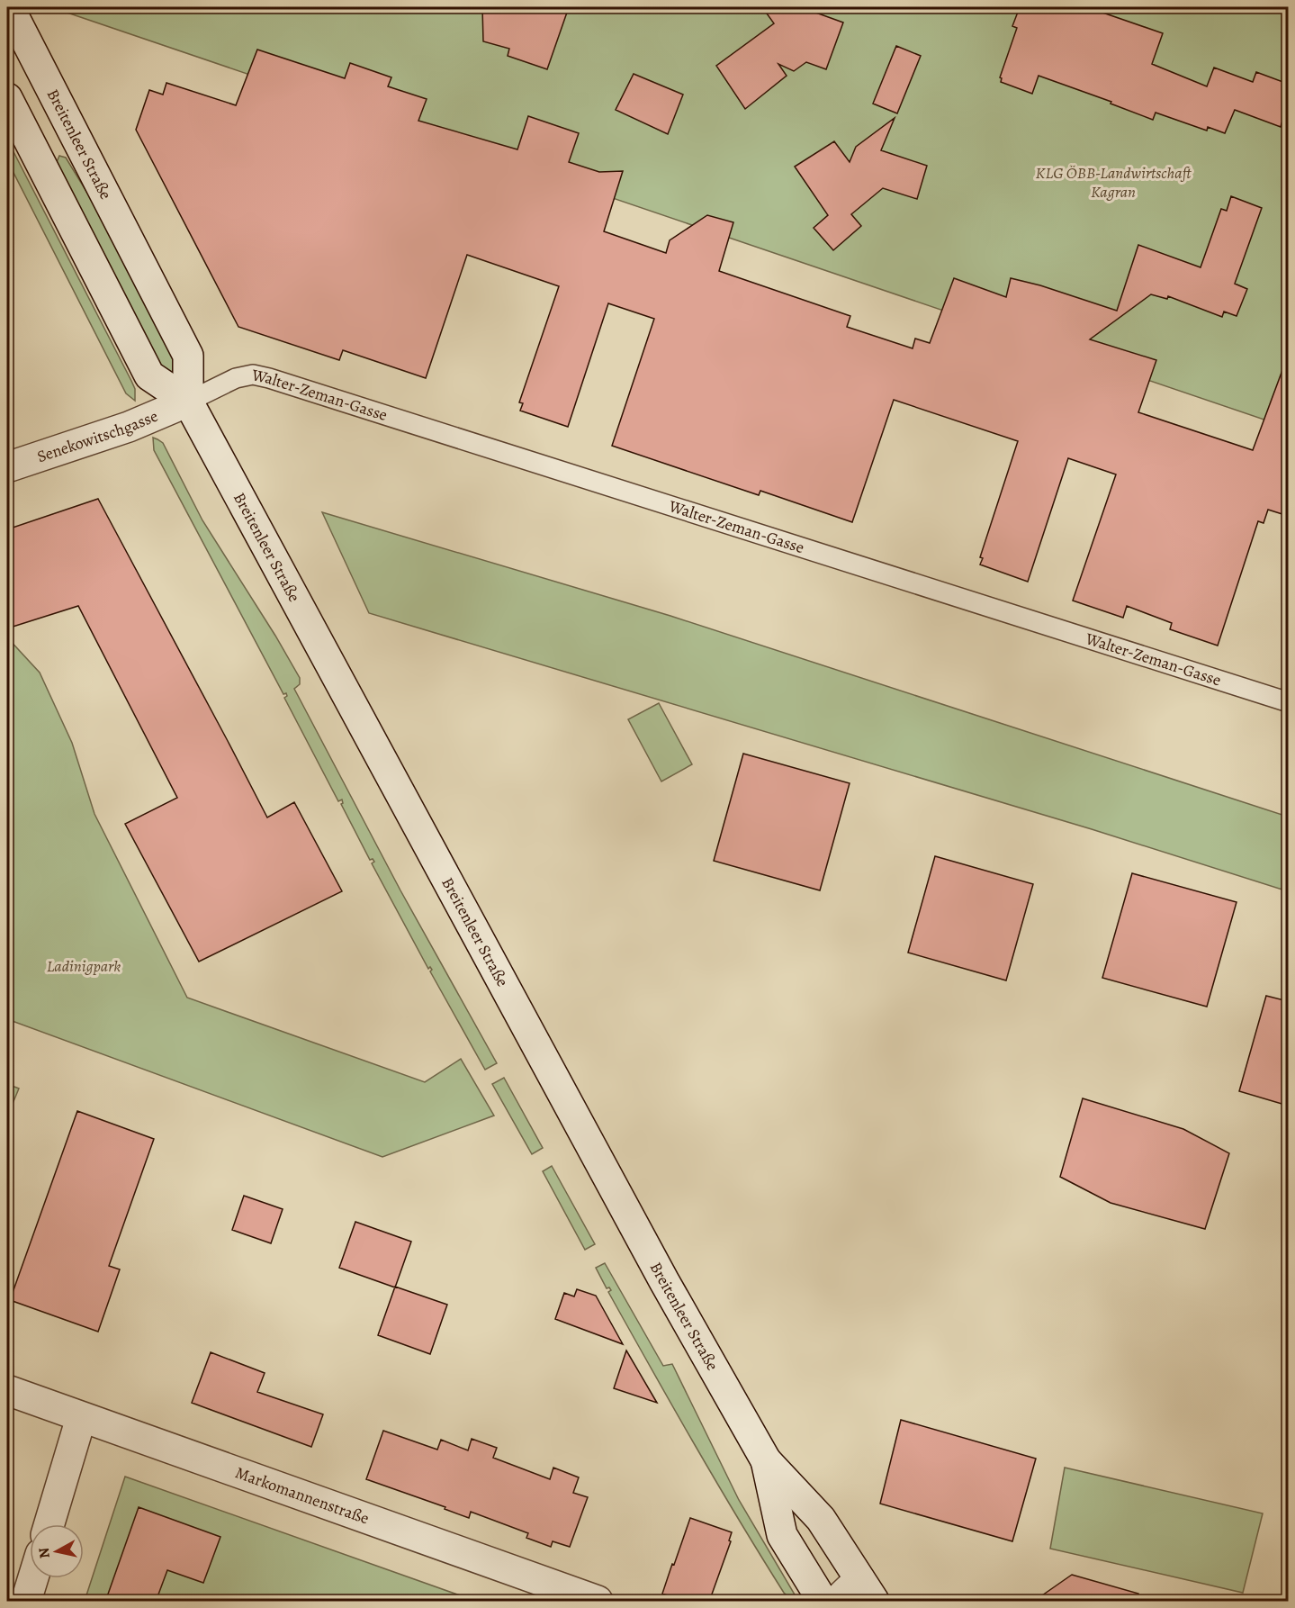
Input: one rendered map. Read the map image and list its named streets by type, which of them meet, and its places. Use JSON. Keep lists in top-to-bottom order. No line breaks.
{"streets":{"main road":["Breitenleer Straße","Senekowitschgasse","Markomannenstraße"],"lane":["Walter-Zeman-Gasse"]},"crossings":[["Breitenleer Straße","Walter-Zeman-Gasse"],["Breitenleer Straße","Senekowitschgasse"],["Walter-Zeman-Gasse","Senekowitschgasse"]],"parks":["KLG ÖBB-Landwirtschaft Kagran","Ladinigpark"],"north":"left"}
